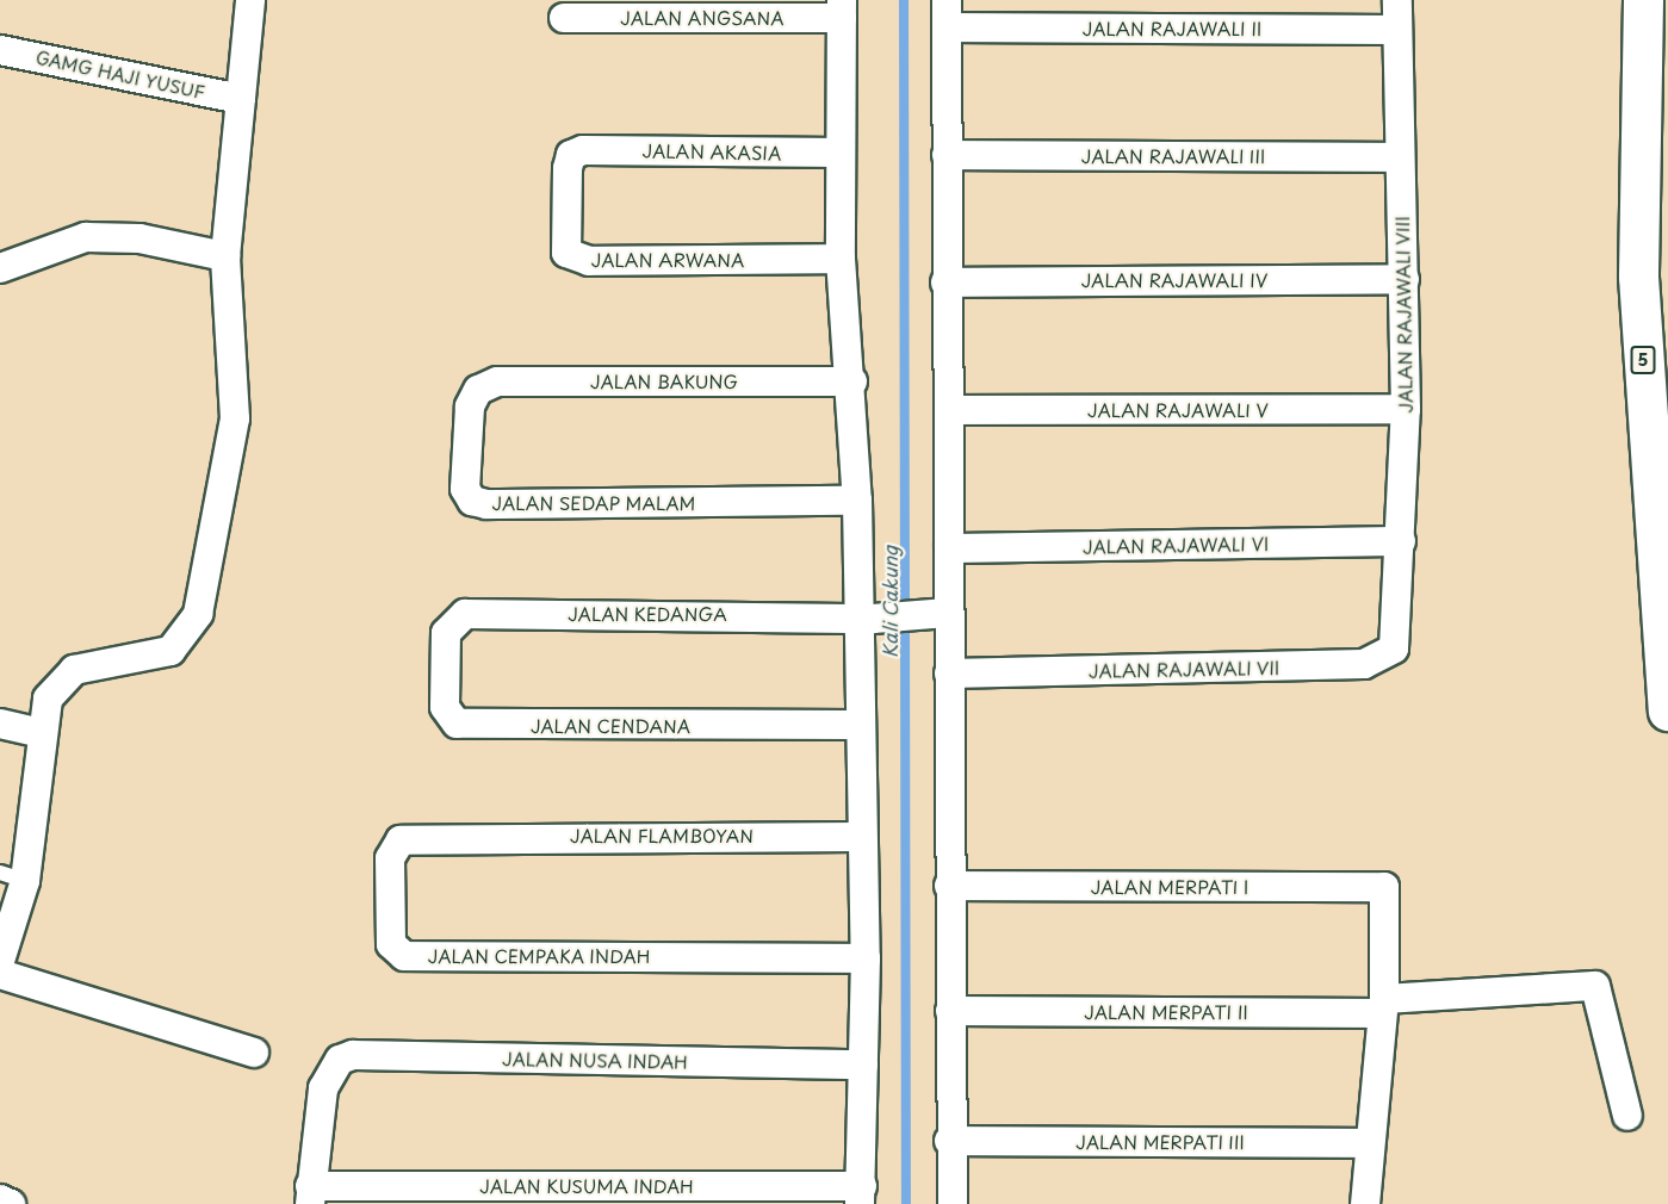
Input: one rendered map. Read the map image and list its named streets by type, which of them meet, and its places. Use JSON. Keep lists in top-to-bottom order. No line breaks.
{"streets":{"highway":["5"],"street":["JALAN ANGSANA","JALAN RAJAWALI II","GAMG HAJI YUSUF","JALAN AKASIA","JALAN RAJAWALI III","JALAN ARWANA","JALAN RAJAWALI IV","JALAN RAJAWALI VIII","JALAN BAKUNG","JALAN RAJAWALI V","JALAN SEDAP MALAM","JALAN RAJAWALI VI","JALAN KEDANGA","JALAN RAJAWALI VII","JALAN CENDANA","JALAN FLAMBOYAN","JALAN MERPATI I","JALAN CEMPAKA INDAH","JALAN MERPATI II","JALAN NUSA INDAH","JALAN MERPATI III","JALAN KUSUMA INDAH"]},"crossings":[["JALAN RAJAWALI II","JALAN RAJAWALI VIII"],["JALAN AKASIA","JALAN ARWANA"],["JALAN RAJAWALI III","JALAN RAJAWALI VIII"],["JALAN RAJAWALI IV","JALAN RAJAWALI VIII"],["JALAN RAJAWALI VIII","JALAN RAJAWALI V"],["JALAN RAJAWALI VIII","JALAN RAJAWALI VI"],["JALAN RAJAWALI VIII","JALAN RAJAWALI VII"],["JALAN BAKUNG","JALAN SEDAP MALAM"],["JALAN KEDANGA","JALAN CENDANA"],["JALAN FLAMBOYAN","JALAN CEMPAKA INDAH"],["JALAN MERPATI I","JALAN MERPATI II"],["JALAN NUSA INDAH","JALAN KUSUMA INDAH"]],"water":["Kali Cakung"]}
